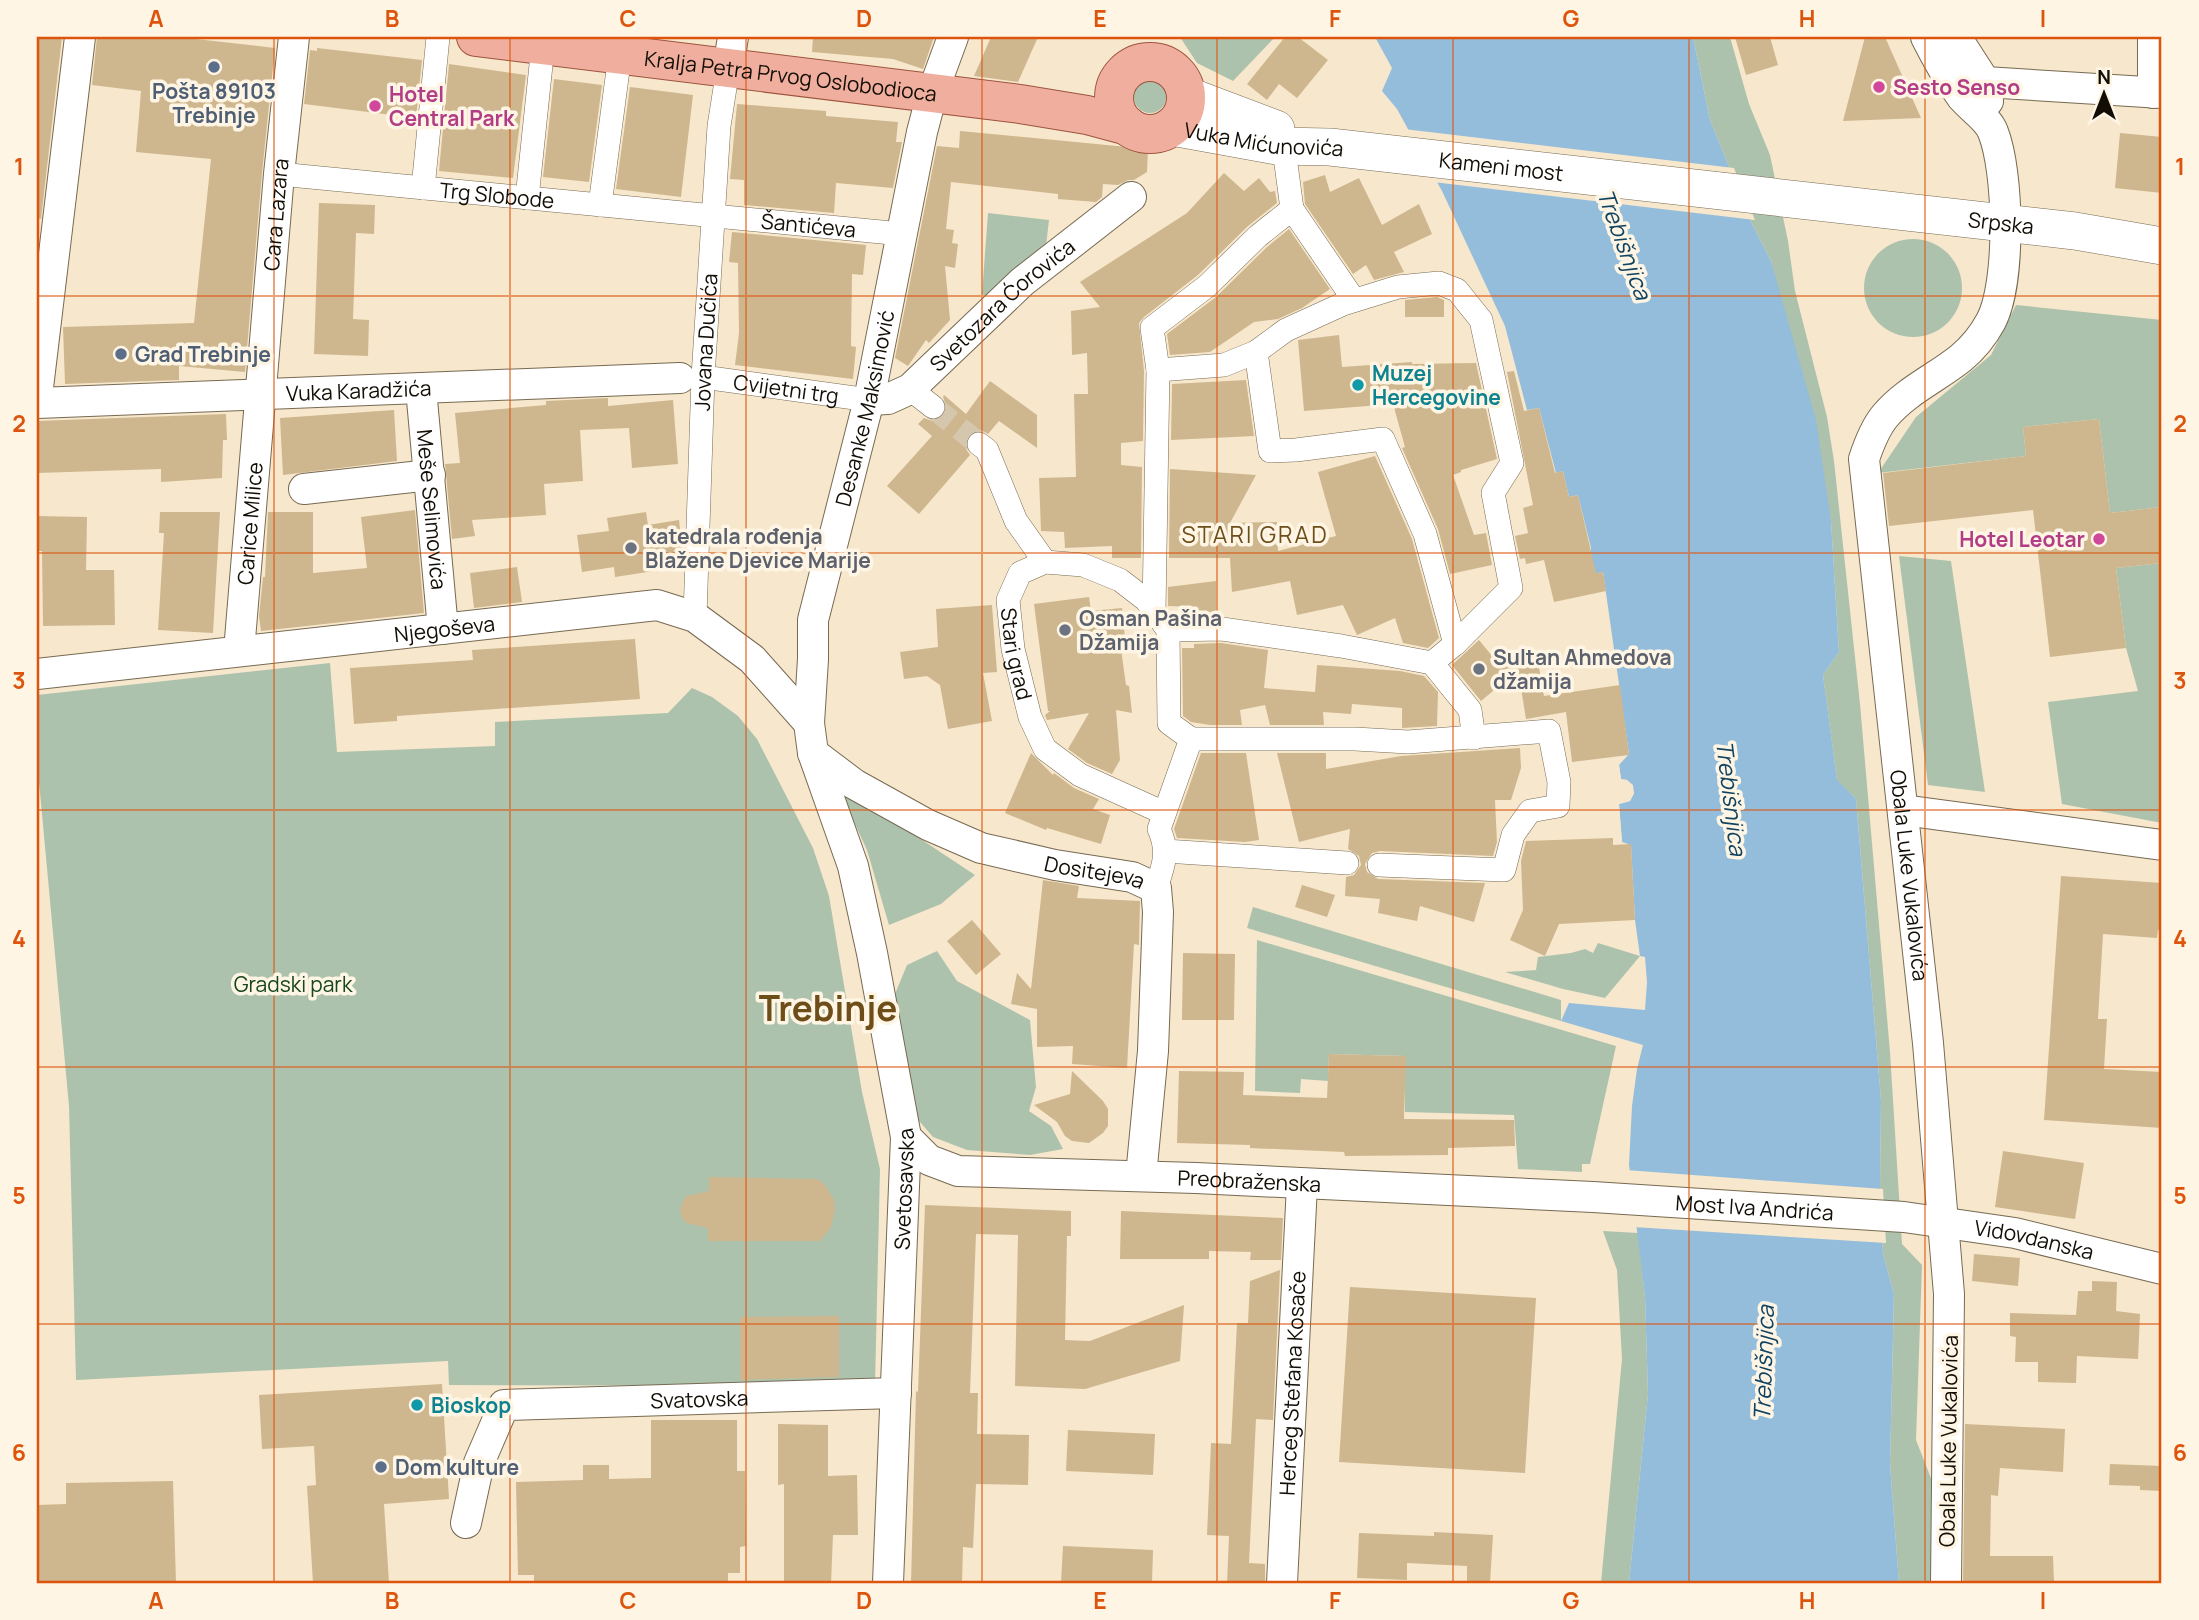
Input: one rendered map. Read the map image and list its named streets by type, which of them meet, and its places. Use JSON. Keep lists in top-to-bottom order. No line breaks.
{"streets":{"main road":["Kralja Petra Prvog Oslobodioca"],"street":["Vuka Mićunovića","Kameni most","Trg Slobode","Cara Lazara","Srpska","Šantićeva","Svetozara Ćorovića","Jovana Dučića","Cvijetni trg","Vuka Karadžića","Desanke Maksimović","Meše Selimovića","Carice Milice","Njegoševa","Stari grad","Dositejeva","Obala Luke Vukalovića","Preobraženska","Svetosavska","Most Iva Andrića","Vidovdanska","Herceg Stefana Kosače","Svatovska"]},"crossings":[["Kralja Petra Prvog Oslobodioca","Jovana Dučića"],["Kralja Petra Prvog Oslobodioca","Desanke Maksimović"],["Vuka Mićunovića","Kameni most"],["Kameni most","Srpska"],["Trg Slobode","Cara Lazara"],["Trg Slobode","Šantićeva"],["Trg Slobode","Jovana Dučića"],["Cara Lazara","Vuka Karadžića"],["Cara Lazara","Carice Milice"],["Srpska","Obala Luke Vukalovića"],["Šantićeva","Jovana Dučića"],["Šantićeva","Desanke Maksimović"],["Svetozara Ćorovića","Cvijetni trg"],["Svetozara Ćorovića","Desanke Maksimović"],["Jovana Dučića","Cvijetni trg"],["Jovana Dučića","Vuka Karadžića"],["Jovana Dučića","Njegoševa"],["Cvijetni trg","Vuka Karadžića"],["Cvijetni trg","Desanke Maksimović"],["Vuka Karadžića","Meše Selimovića"],["Vuka Karadžića","Carice Milice"],["Desanke Maksimović","Njegoševa"],["Desanke Maksimović","Svetosavska"],["Meše Selimovića","Njegoševa"],["Carice Milice","Njegoševa"],["Njegoševa","Svetosavska"],["Dositejeva","Preobraženska"],["Dositejeva","Svetosavska"],["Obala Luke Vukalovića","Vidovdanska"],["Preobraženska","Svetosavska"],["Preobraženska","Most Iva Andrića"],["Preobraženska","Herceg Stefana Kosače"],["Svetosavska","Svatovska"],["Most Iva Andrića","Vidovdanska"]],"districts":["STARI GRAD","Trebinje"],"water":["Trebišnjica"],"parks":["Gradski park"],"places":["Pošta 89103 Trebinje","Sesto Senso","Hotel Central Park","Grad Trebinje","Muzej Hercegovine","Hotel Leotar","katedrala rođenja Blažene Djevice Marije","Osman Pašina Džamija","Sultan Ahmedova džamija","Bioskop","Dom kulture"],"north":"top","grid":{"columns":["A","B","C","D","E","F","G","H","I"],"rows":["1","2","3","4","5","6"]}}
